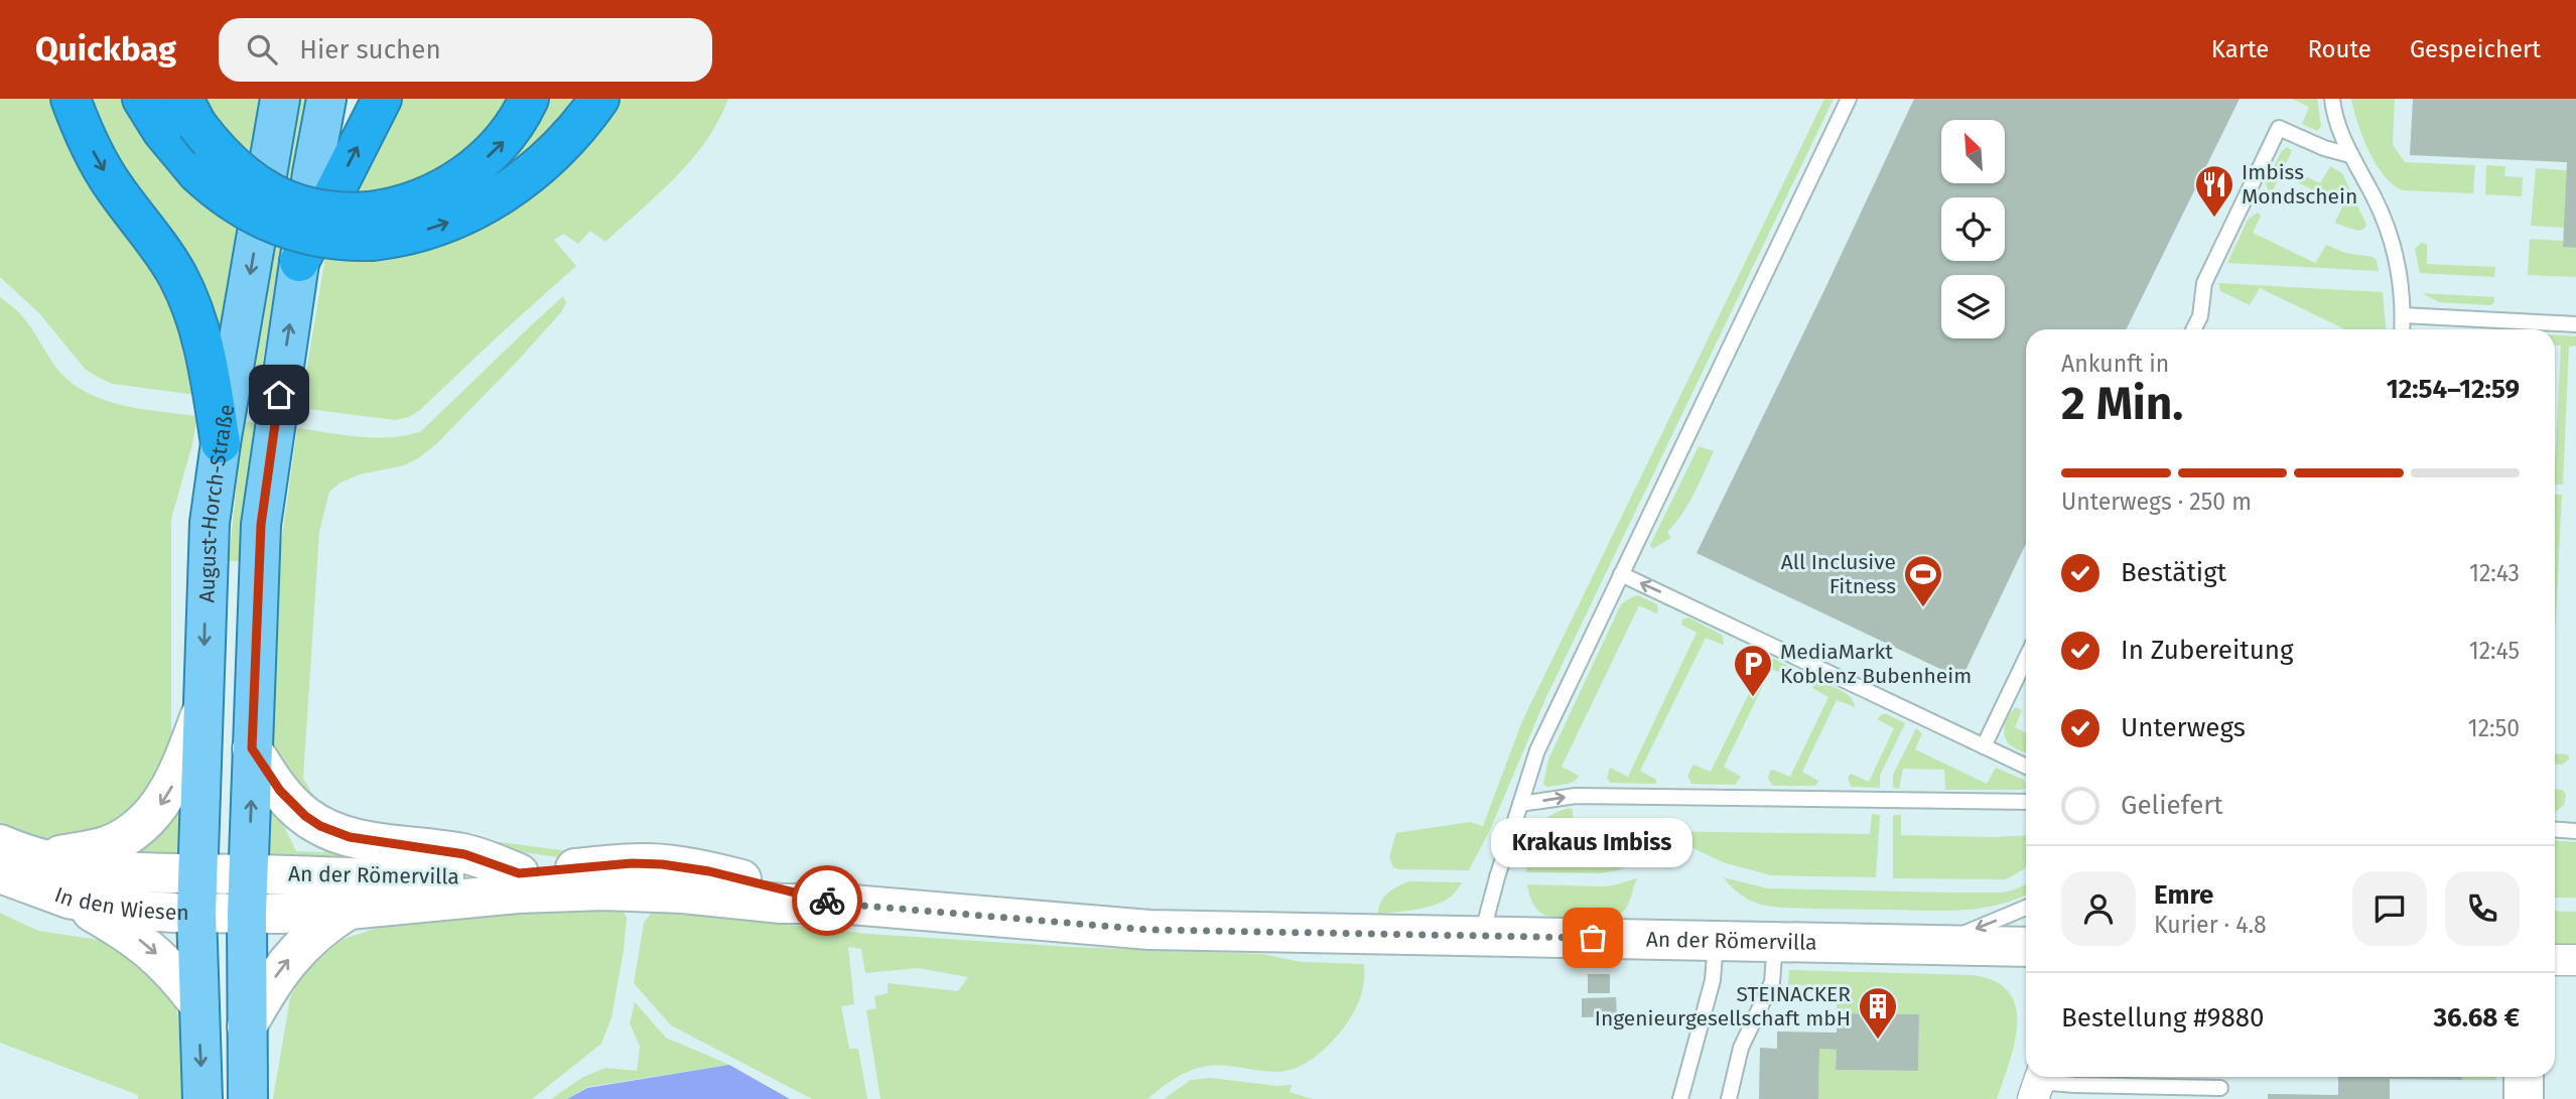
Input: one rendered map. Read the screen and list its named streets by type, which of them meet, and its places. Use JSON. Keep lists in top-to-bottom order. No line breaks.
{"streets":{"main road":["August-Horch-Straße"],"street":["An der Römervilla","In den Wiesen"]},"crossings":[["August-Horch-Straße","An der Römervilla"],["August-Horch-Straße","In den Wiesen"],["An der Römervilla","In den Wiesen"]],"places":{"restaurant":["Imbiss Mondschein"],"sports":["All Inclusive Fitness"],"parking":["MediaMarkt Koblenz Bubenheim"],"other":["Krakaus Imbiss"],"building":["STEINACKER Ingenieurgesellschaft mbH"]},"north":"top left","page":{"header":"Quickbag","search":"Hier suchen","nav":["Karte","Route","Gespeichert"],"heading":["2 Min.","Ankunft in","12:54–12:59"],"panel":["Emre","Kurier · 4.8","Bestellung #9880","36.68 €"],"bar":"Unterwegs · 250 m","list":[["Bestätigt","12:43"],["In Zubereitung","12:45"],["Unterwegs","12:50"],"Geliefert"],"bubble":"Krakaus Imbiss"}}
